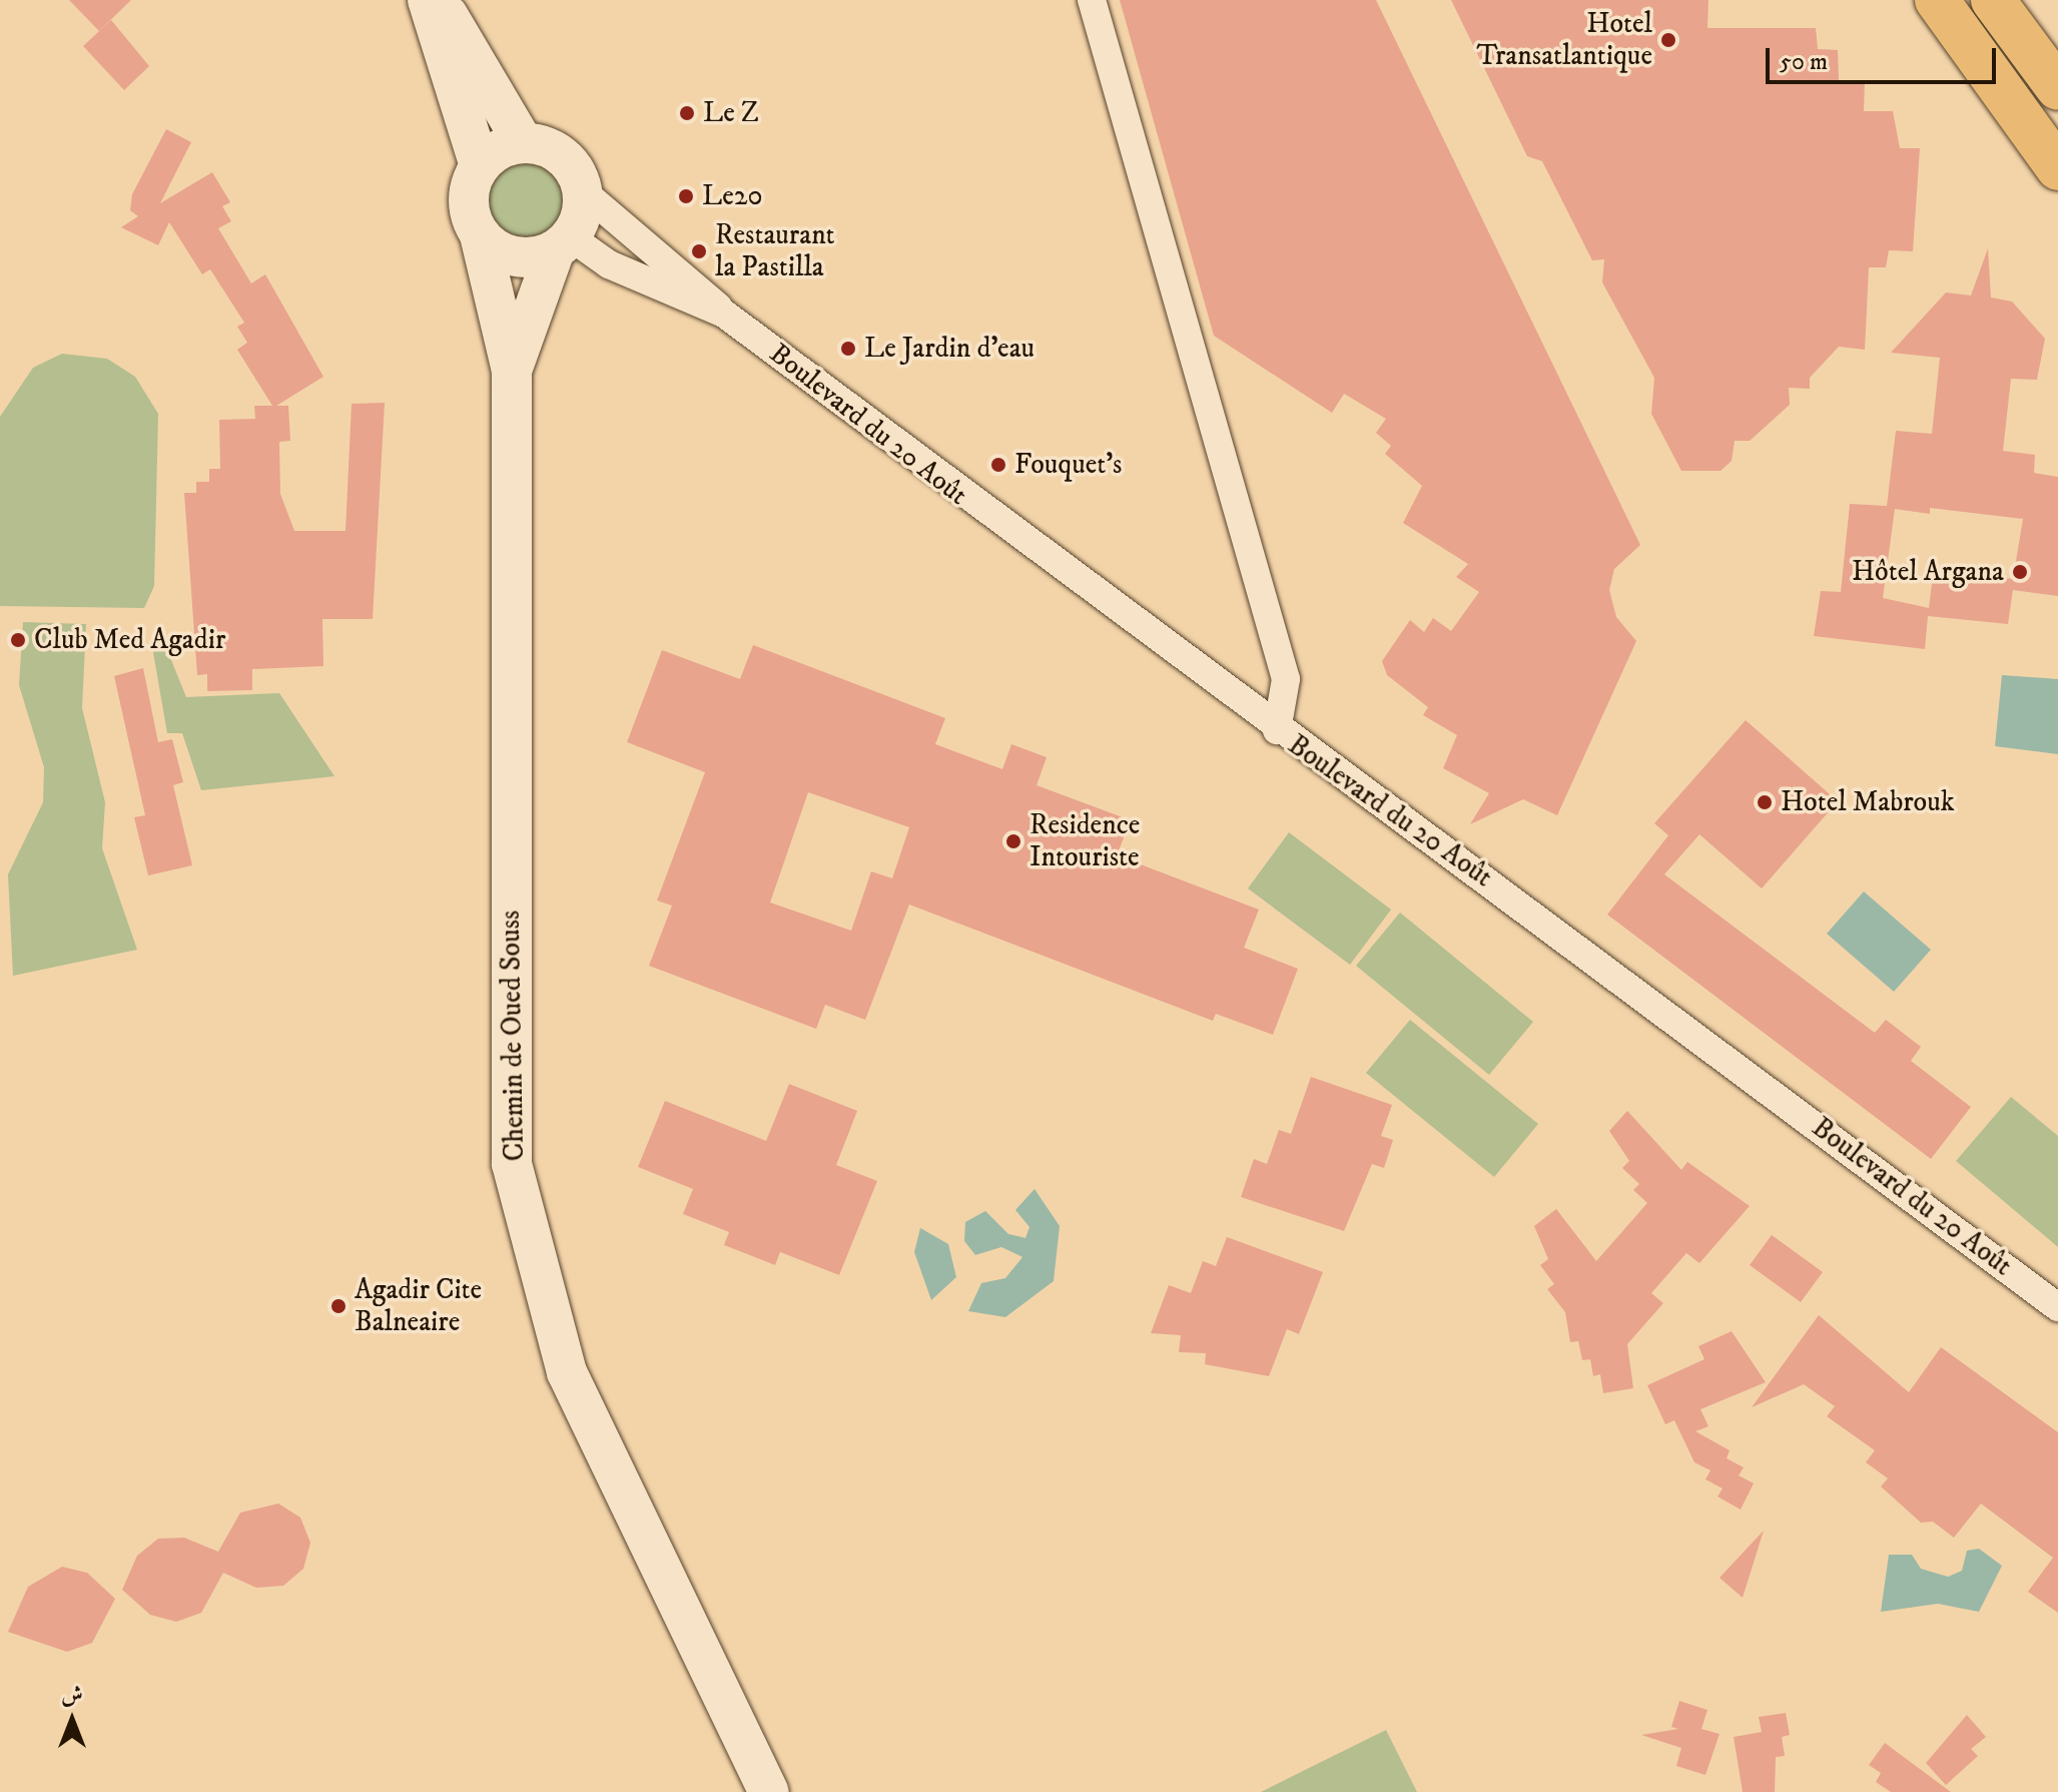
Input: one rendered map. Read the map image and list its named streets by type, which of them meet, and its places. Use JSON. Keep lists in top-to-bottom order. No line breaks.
{"streets":{"street":["Boulevard du 20 Août","Chemin de Oued Souss"]},"crossings":[["Boulevard du 20 Août","Chemin de Oued Souss"]],"places":["Hotel Transatlantique","Le Z","Le20","Restaurant la Pastilla","Le Jardin d'eau","Fouquet's","Hôtel Argana","Club Med Agadir","Hotel Mabrouk","Residence Intouriste","Agadir Cite Balneaire"],"scale_bar":"50 m","north":"top"}
